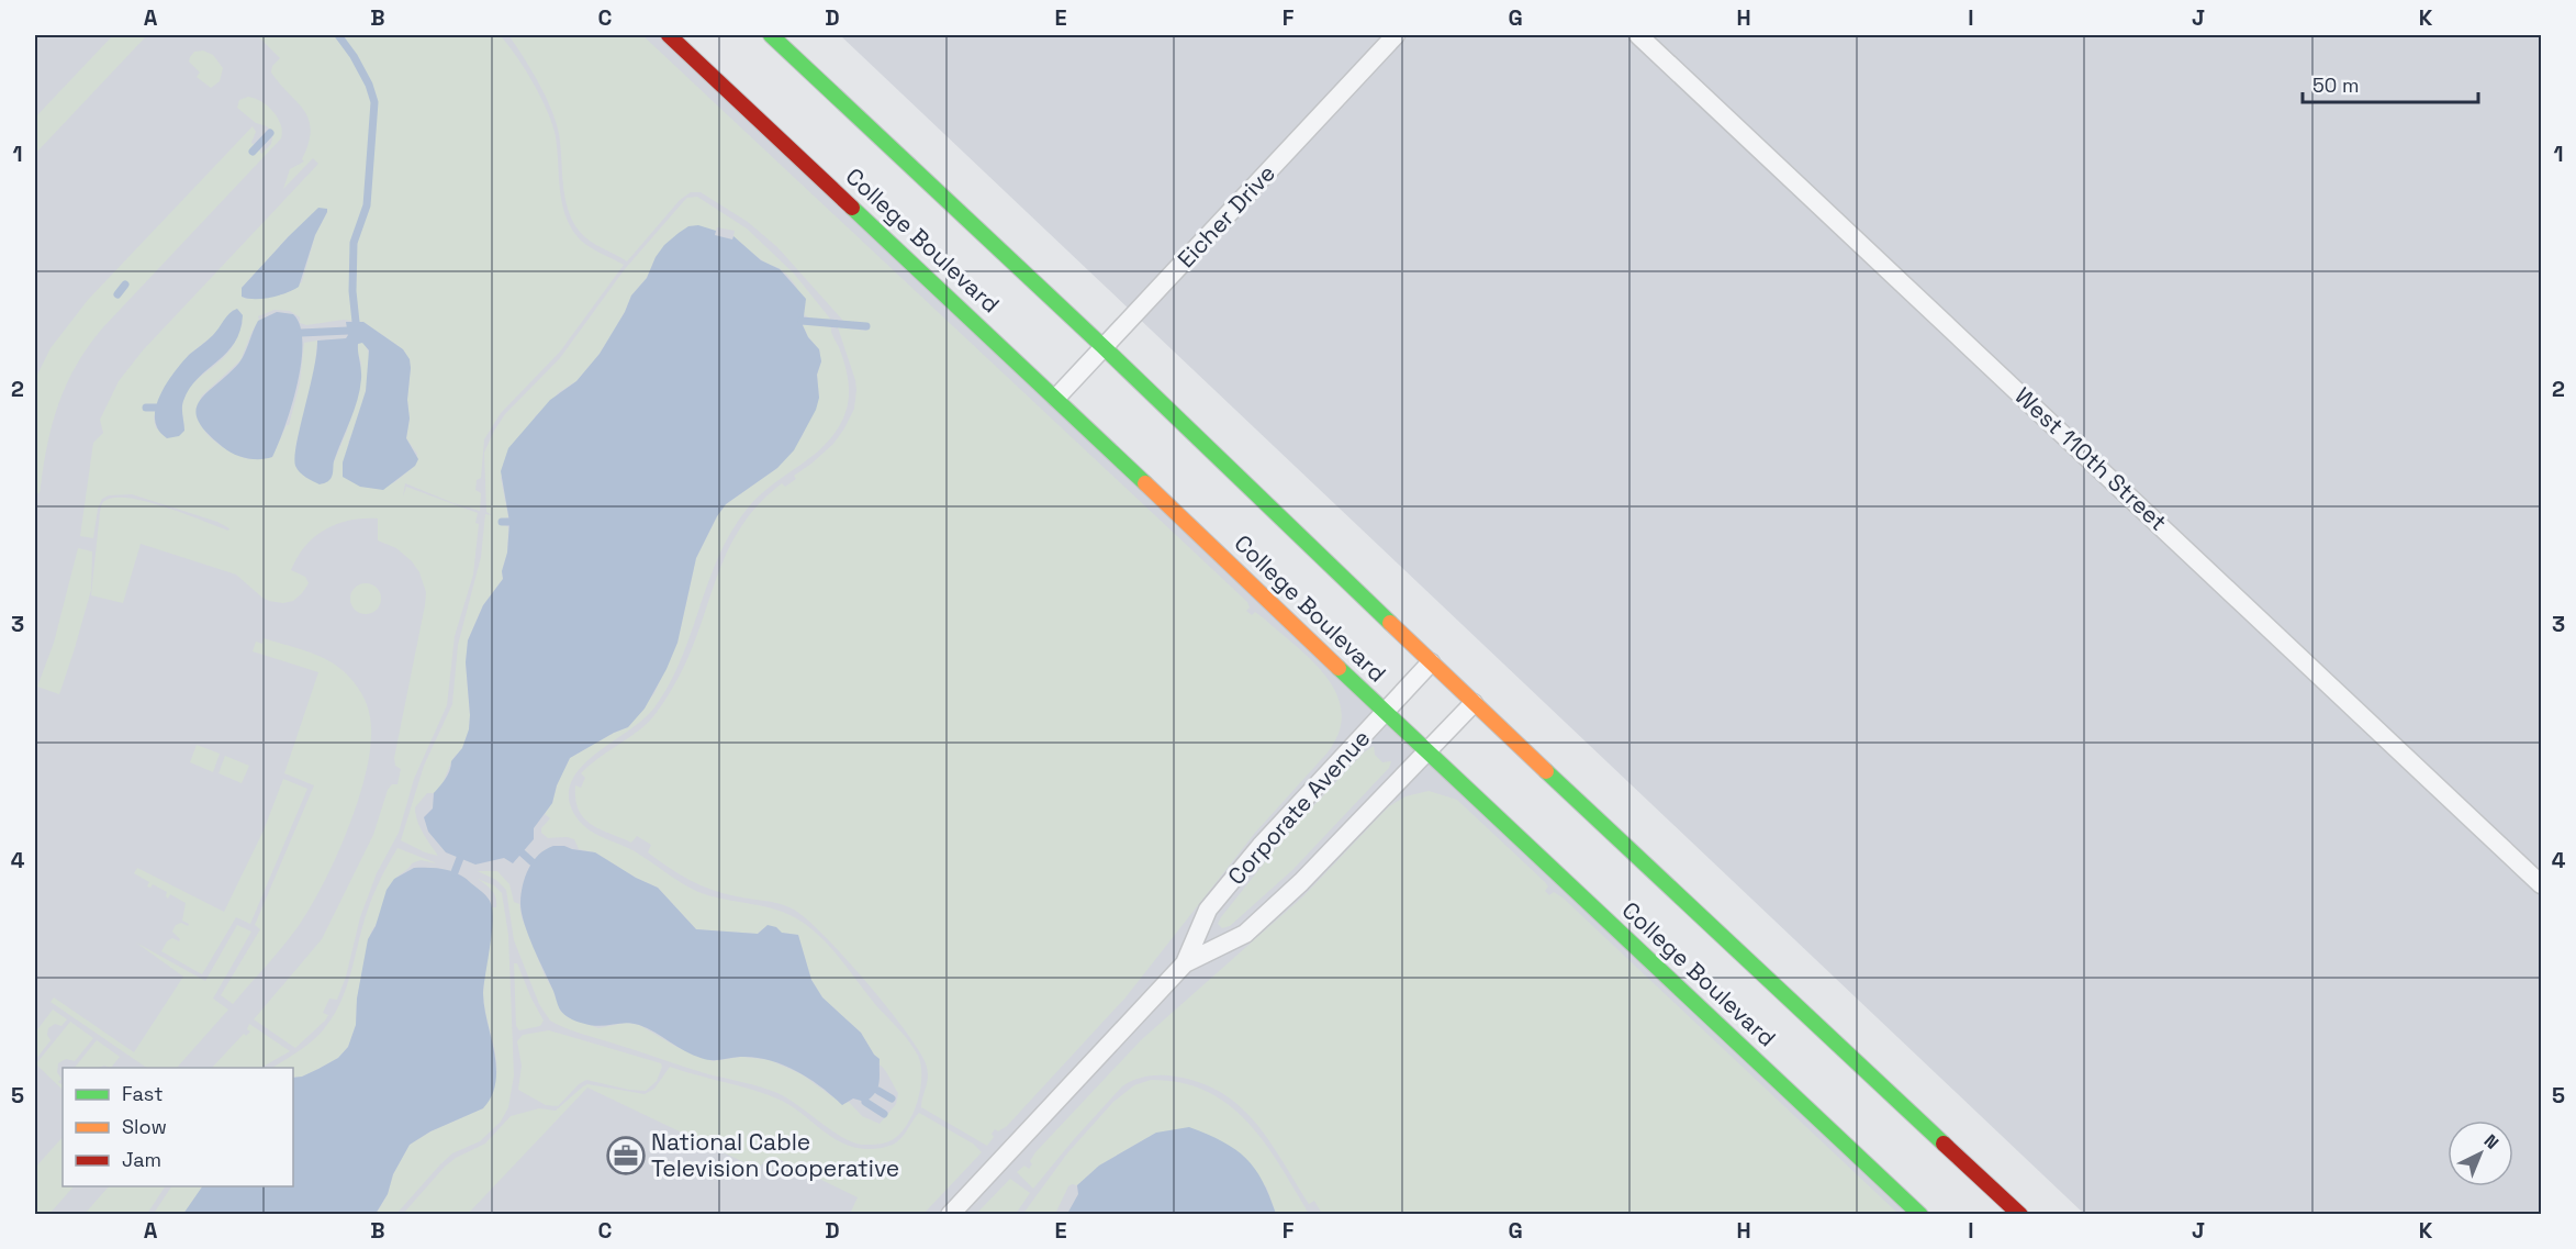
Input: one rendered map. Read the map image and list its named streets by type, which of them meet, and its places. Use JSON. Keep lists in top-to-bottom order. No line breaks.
{"streets":{"main road":["College Boulevard"],"street":["Eicher Drive","West 110th Street","Corporate Avenue"]},"crossings":[["Eicher Drive","College Boulevard"],["College Boulevard","Corporate Avenue"]],"places":{"office":["National Cable Television Cooperative"]},"legend":["Fast","Slow","Jam"],"scale_bar":"50 m","north":"top right","grid":{"columns":["A","B","C","D","E","F","G","H","I","J","K"],"rows":["1","2","3","4","5"]}}
